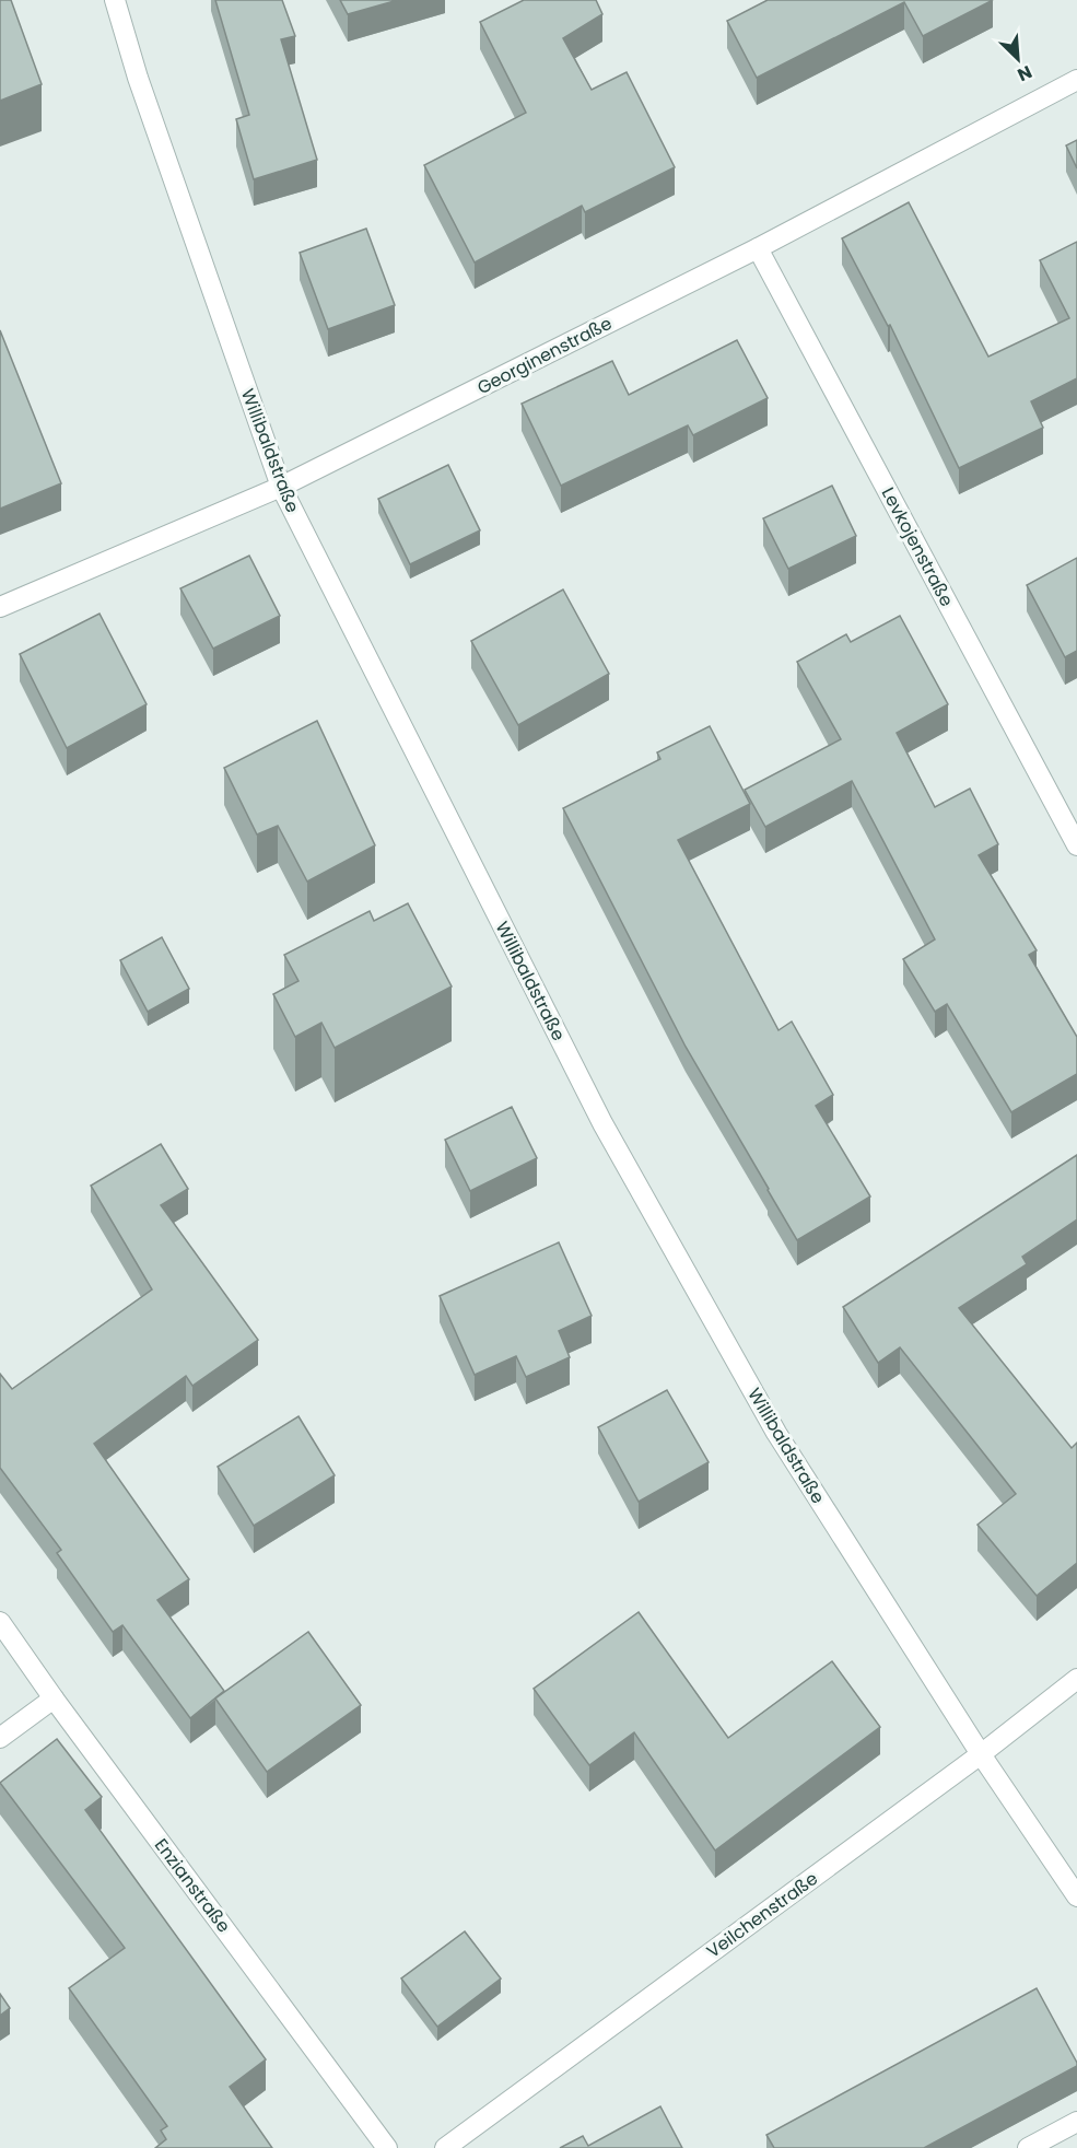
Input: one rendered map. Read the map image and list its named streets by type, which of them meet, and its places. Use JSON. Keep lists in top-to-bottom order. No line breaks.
{"streets":{"street":["Georginenstraße","Willibaldstraße","Levkojenstraße","Enzianstraße","Veilchenstraße"]},"crossings":[["Georginenstraße","Willibaldstraße"],["Georginenstraße","Levkojenstraße"],["Willibaldstraße","Veilchenstraße"]],"north":"bottom right"}
